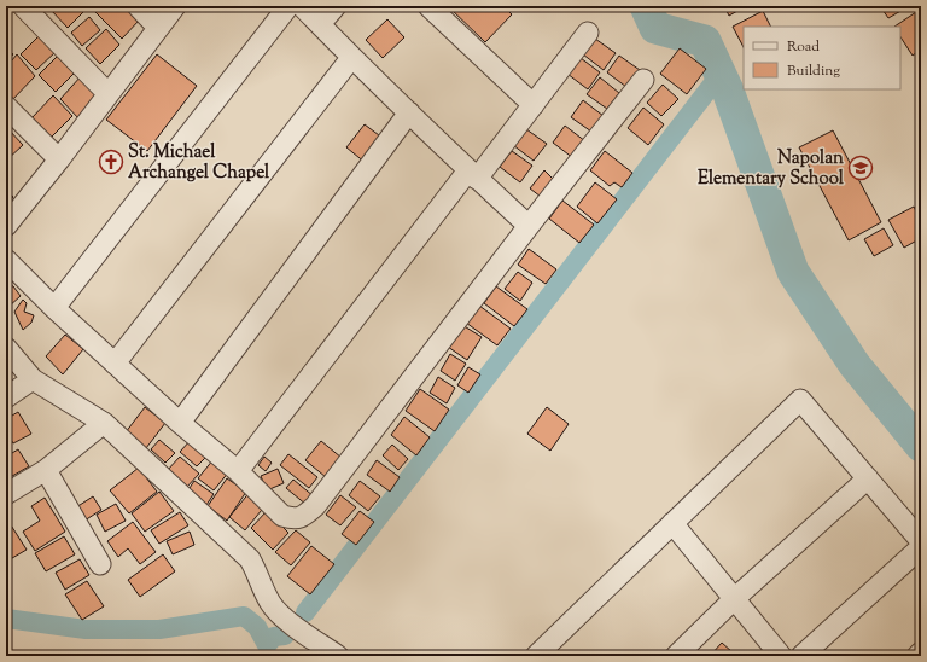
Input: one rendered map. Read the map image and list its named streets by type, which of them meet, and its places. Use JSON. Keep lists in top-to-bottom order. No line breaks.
{"places":{"church":["St. Michael Archangel Chapel"],"school or university":["Napolan Elementary School"]},"legend":["Road","Building"]}
